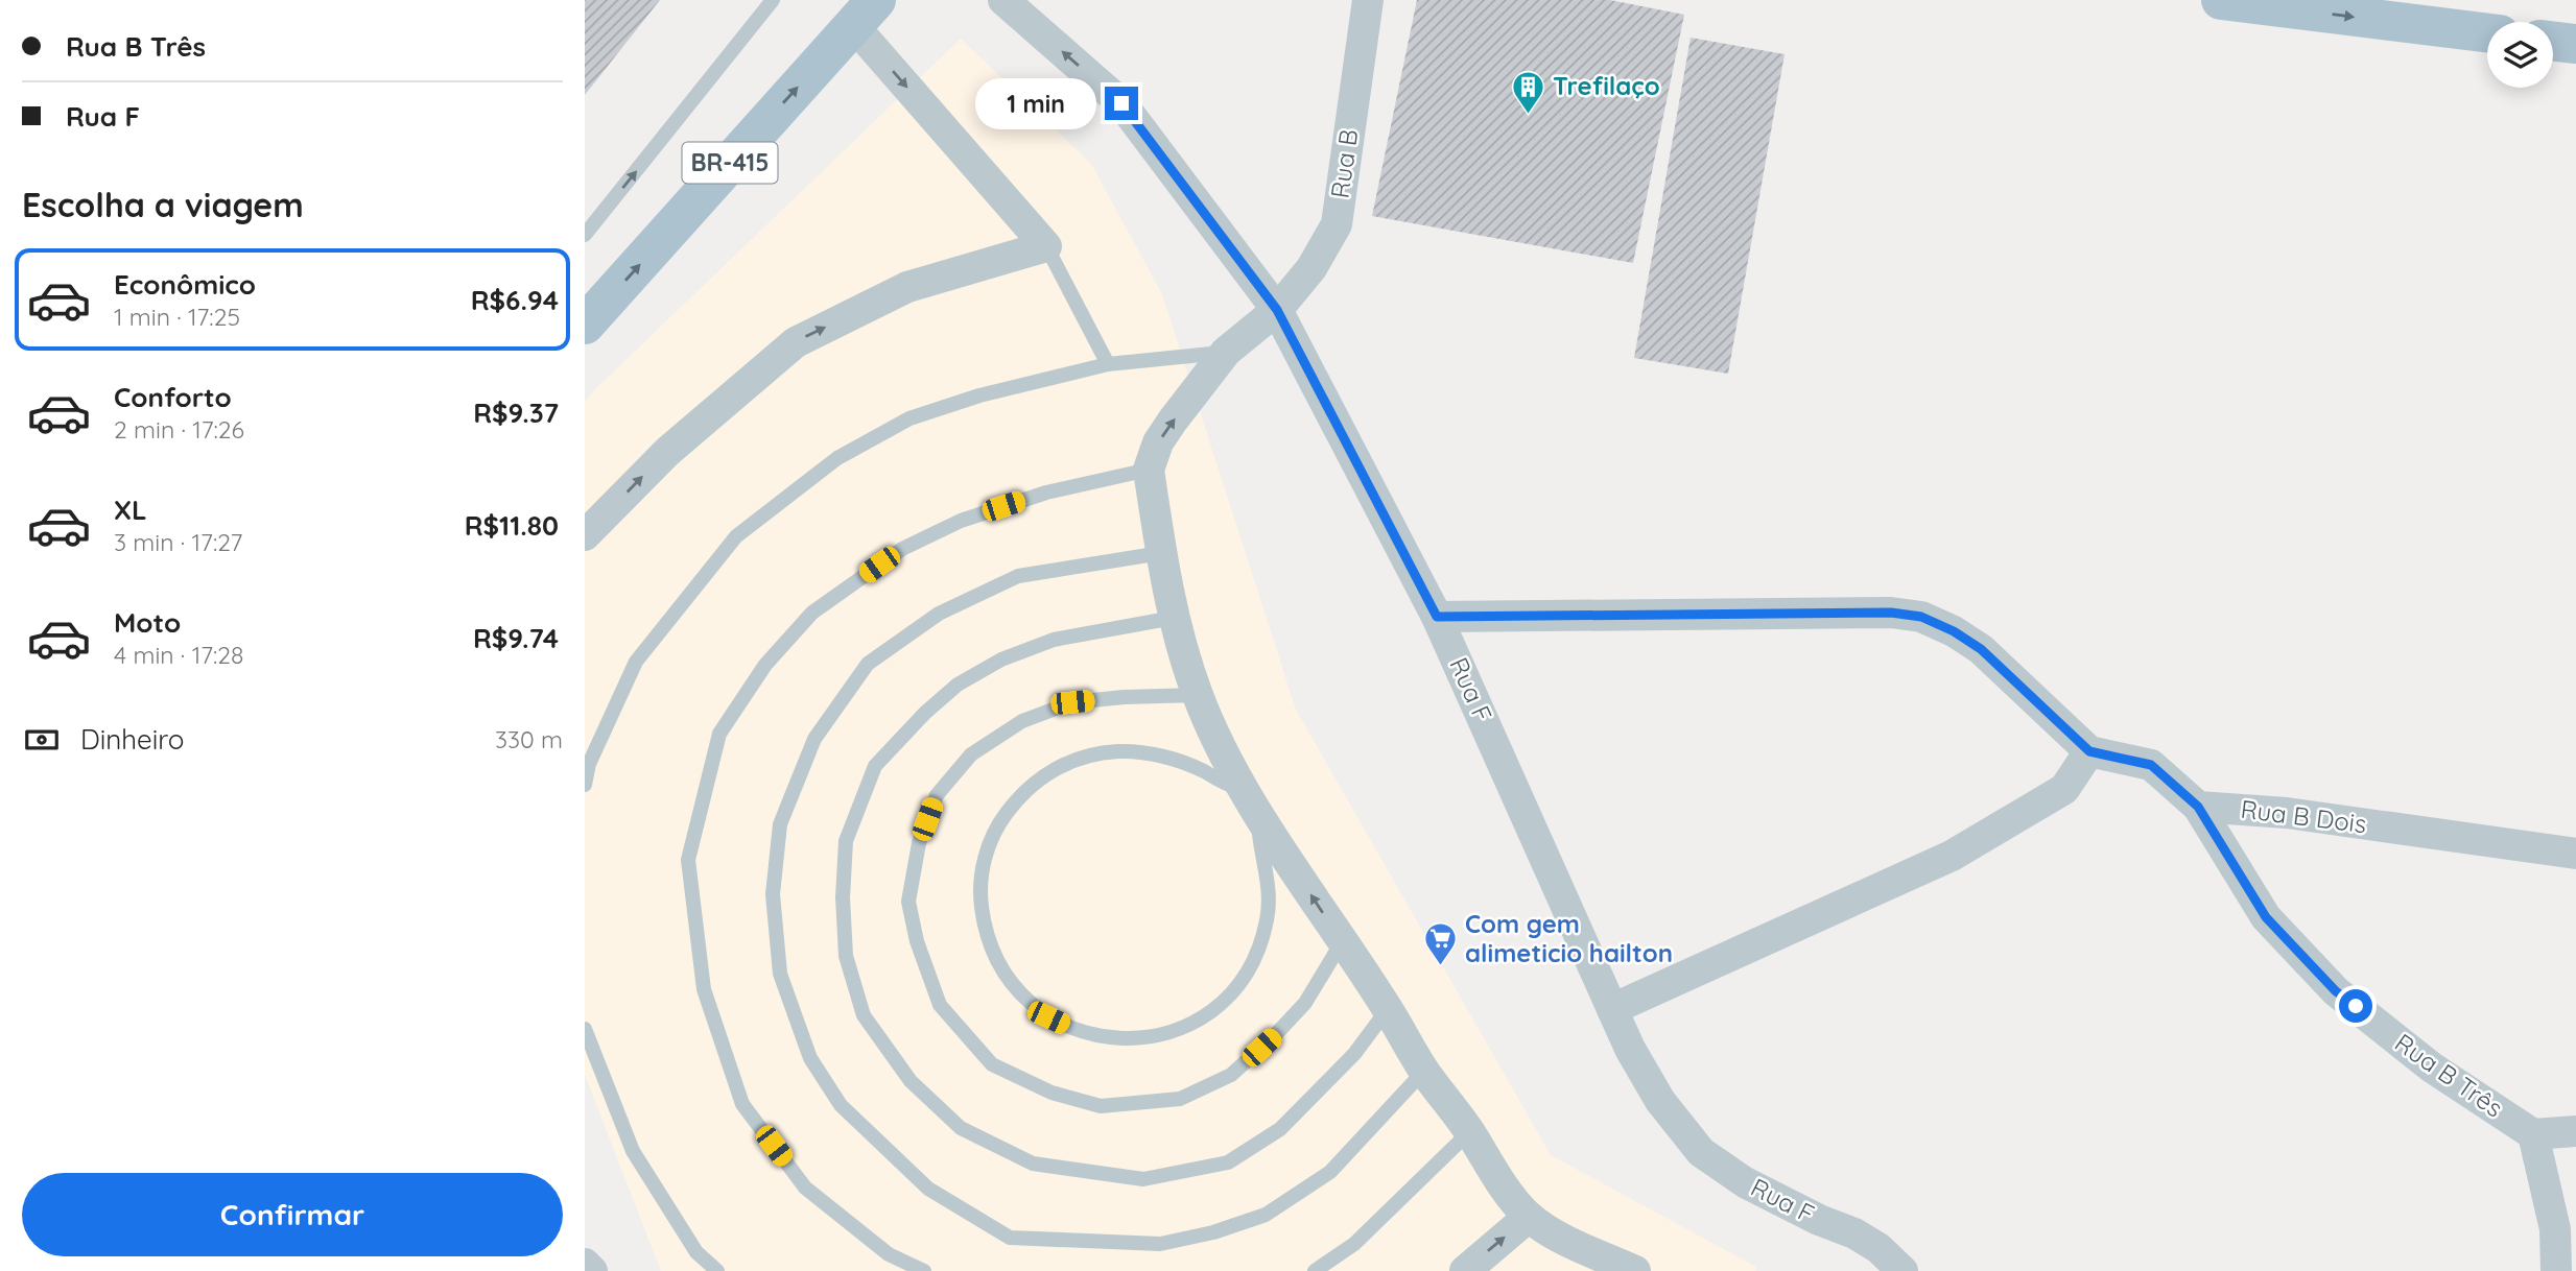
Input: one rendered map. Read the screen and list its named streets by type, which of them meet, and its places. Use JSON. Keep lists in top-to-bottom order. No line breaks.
{"streets":{"main road":["BR-415"],"street":["Rua B","Rua F","Rua B Dois","Rua B Três"]},"crossings":[["Rua B","Rua F"],["Rua B Dois","Rua B Três"]],"places":{"building":["Trefilaço"],"supermarket":["Com gem alimeticio hailton"]},"page":{"banner":["Rua B Três","Rua F"],"bubble":"1 min","heading":"Escolha a viagem","list":[{"name":"Econômico","note":"1 min · 17:25","value":"R$6.94"},{"name":"Conforto","note":"2 min · 17:26","value":"R$9.37"},{"name":"XL","note":"3 min · 17:27","value":"R$11.80"},{"name":"Moto","note":"4 min · 17:28","value":"R$9.74"}],"pay":["Dinheiro","330 m"],"buttons":"Confirmar"}}
